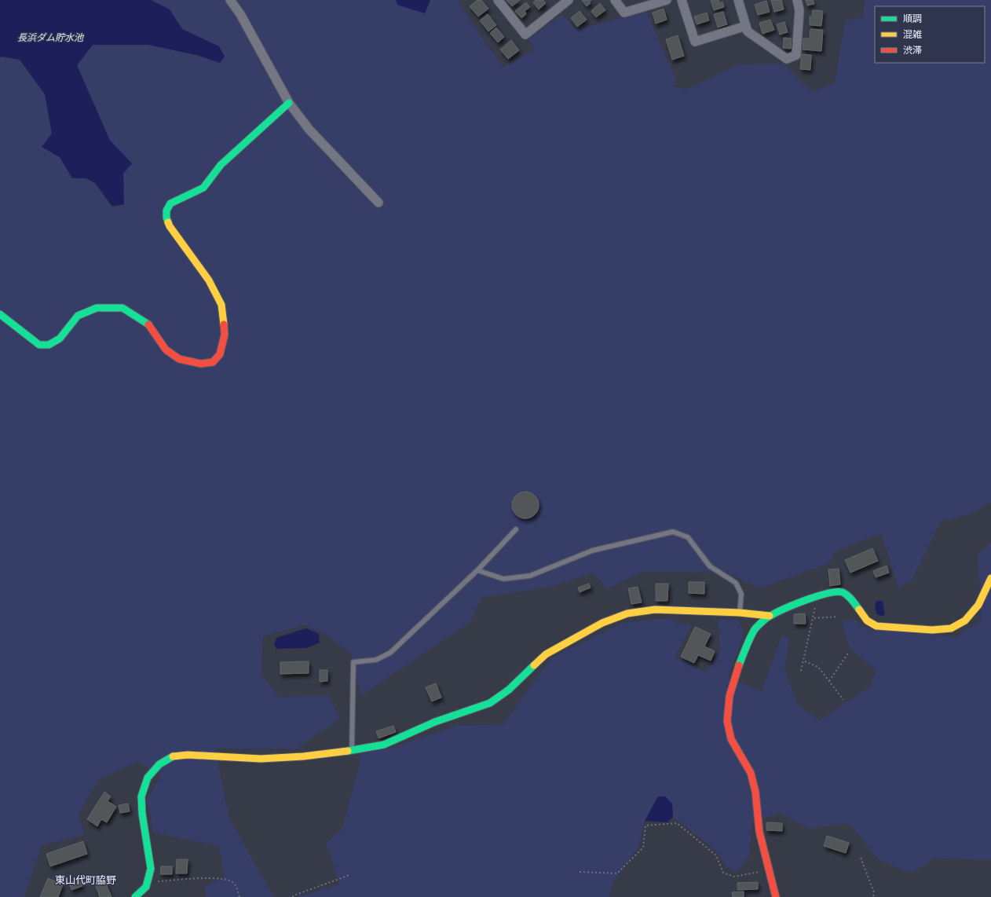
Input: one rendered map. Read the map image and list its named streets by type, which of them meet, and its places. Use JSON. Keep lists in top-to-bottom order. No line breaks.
{"districts":["東山代町脇野"],"water":["長浜ダム貯水池"],"legend":["順調","混雑","渋滞"]}
